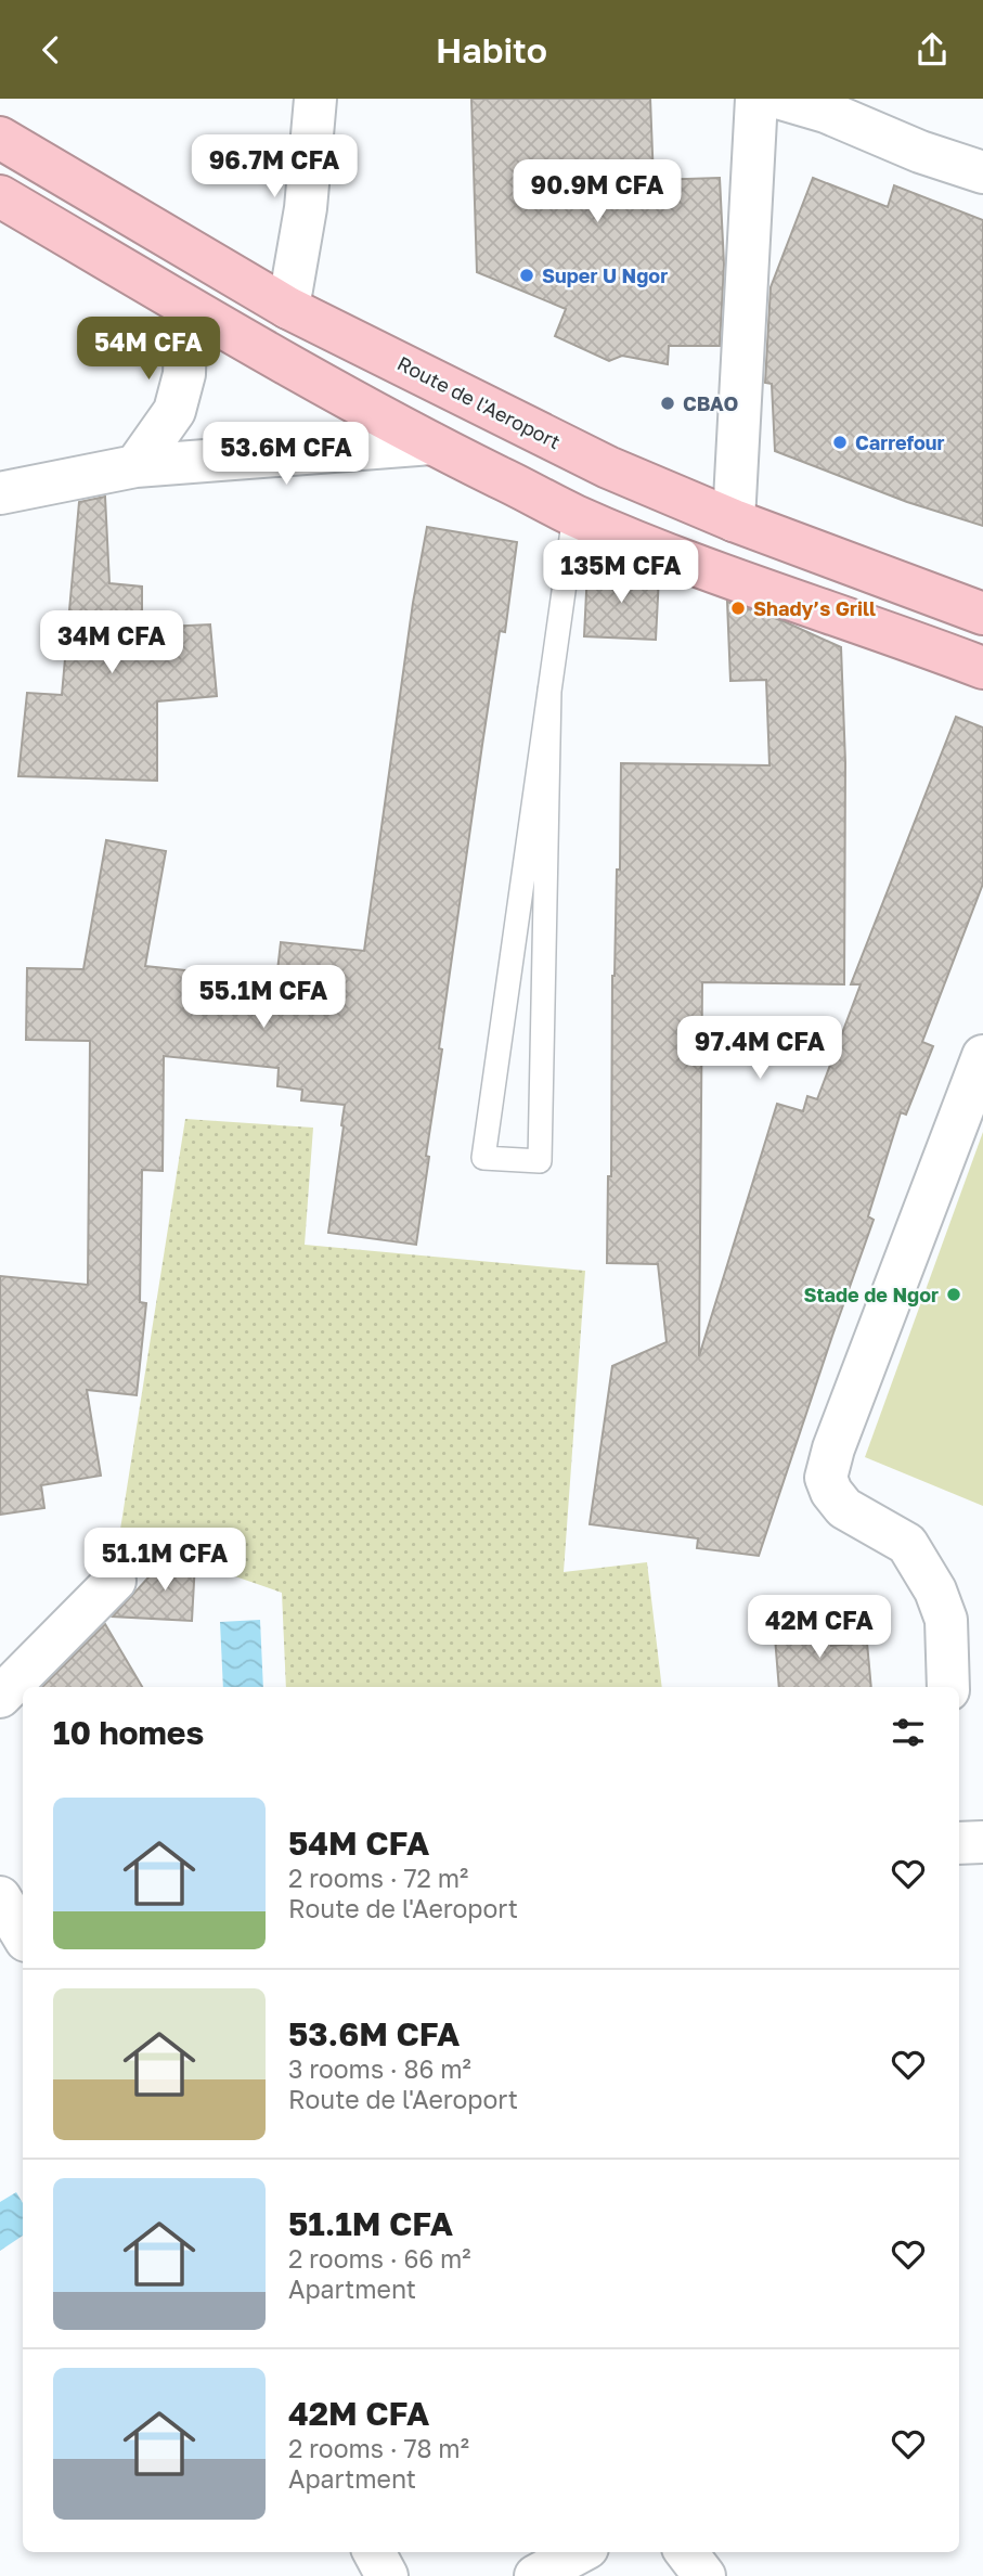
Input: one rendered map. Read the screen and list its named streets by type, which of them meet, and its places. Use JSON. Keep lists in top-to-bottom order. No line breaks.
{"streets":{"highway":["Route de l'Aeroport"]},"places":["Super U Ngor","CBAO","Carrefour","Shady’s Grill","Stade de Ngor"],"page":{"header":"Habito","price":["96.7M CFA","90.9M CFA","54M CFA","53.6M CFA","135M CFA","34M CFA","55.1M CFA","97.4M CFA","51.1M CFA","42M CFA"],"heading":"10 homes","list":[{"name":"54M CFA","note":"2 rooms · 72 m² · Route de l'Aeroport"},{"name":"53.6M CFA","note":"3 rooms · 86 m² · Route de l'Aeroport"},{"name":"51.1M CFA","note":"2 rooms · 66 m² · Apartment"},{"name":"42M CFA","note":"2 rooms · 78 m² · Apartment"}]}}
